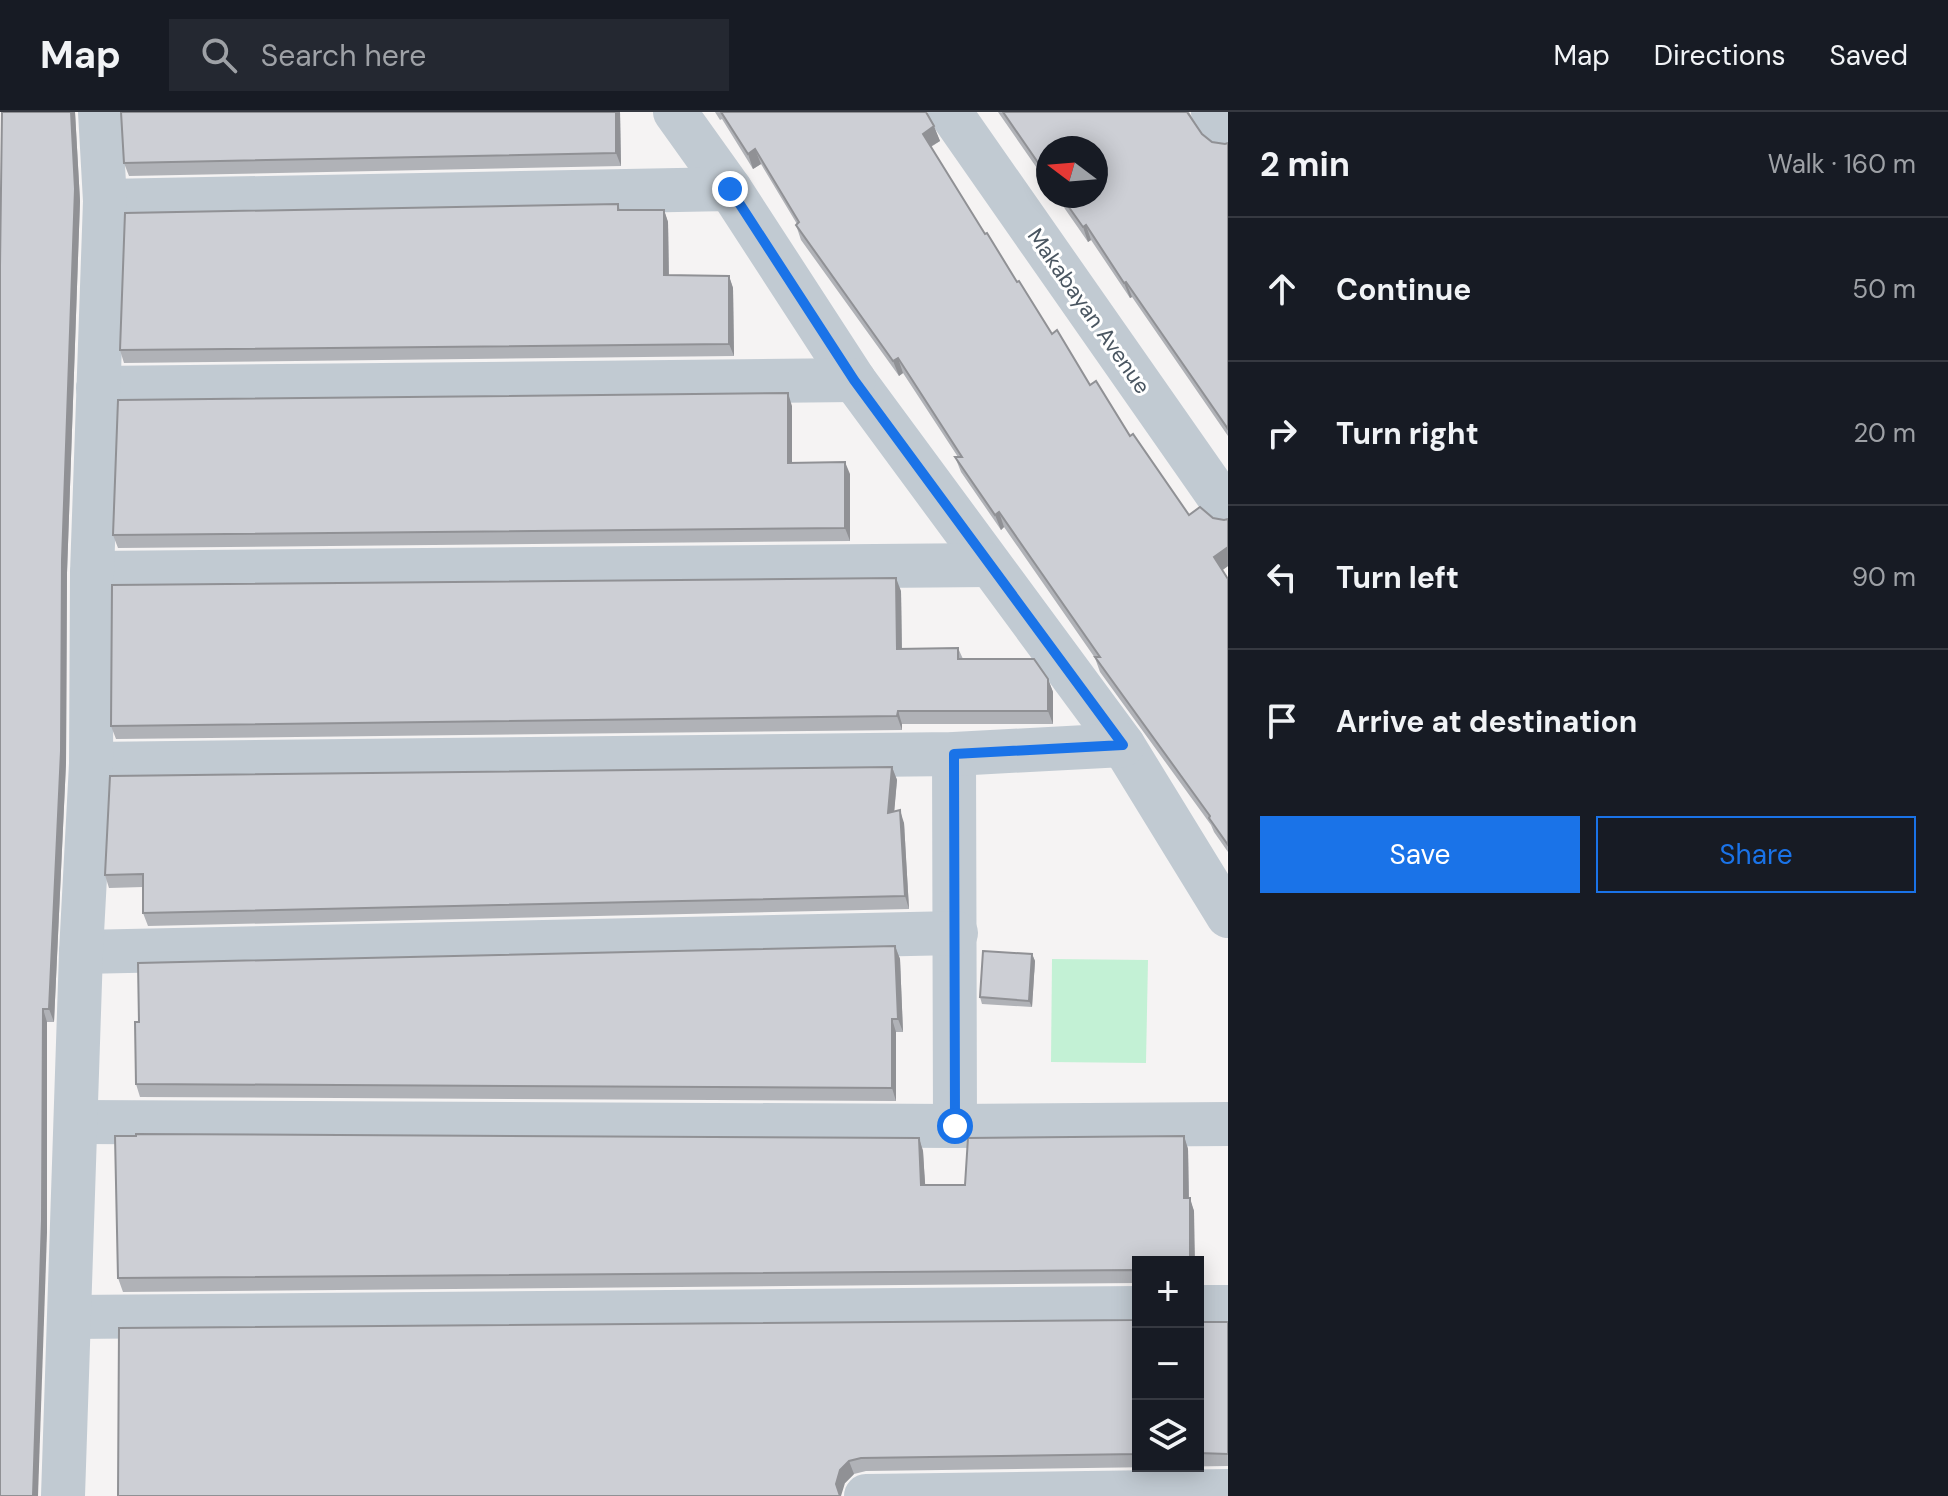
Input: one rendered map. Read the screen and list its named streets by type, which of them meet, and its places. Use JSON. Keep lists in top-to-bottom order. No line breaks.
{"streets":{"street":["Makabayan Avenue"]},"north":"left","page":{"header":"Map","search":"Search here","nav":["Map","Directions","Saved"],"heading":["2 min","Walk · 160 m"],"list":[["Continue","50 m"],["Turn right","20 m"],["Turn left","90 m"],"Arrive at destination"],"buttons":["Save","Share"],"map_buttons":["+","−"]}}
